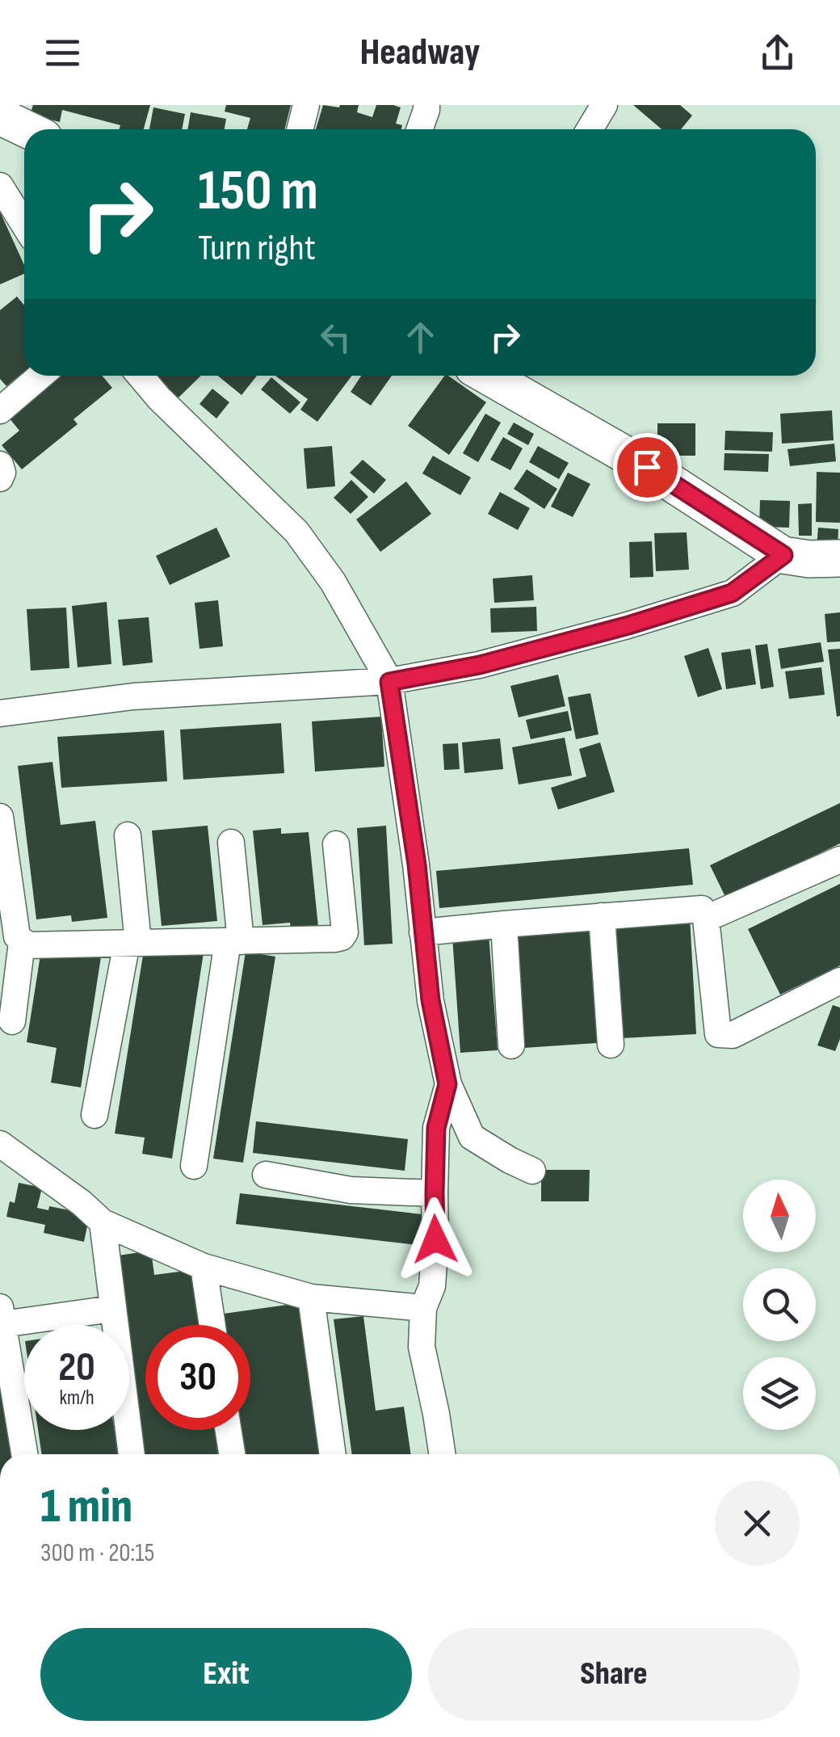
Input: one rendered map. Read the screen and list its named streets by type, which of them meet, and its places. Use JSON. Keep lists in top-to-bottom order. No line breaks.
{"north":"top","page":{"header":"Headway","turn":["150 m","Turn right"],"speed":"20 km/h","limit":"30","heading":["1 min","300 m · 20:15"],"buttons":["Exit","Share"]}}
